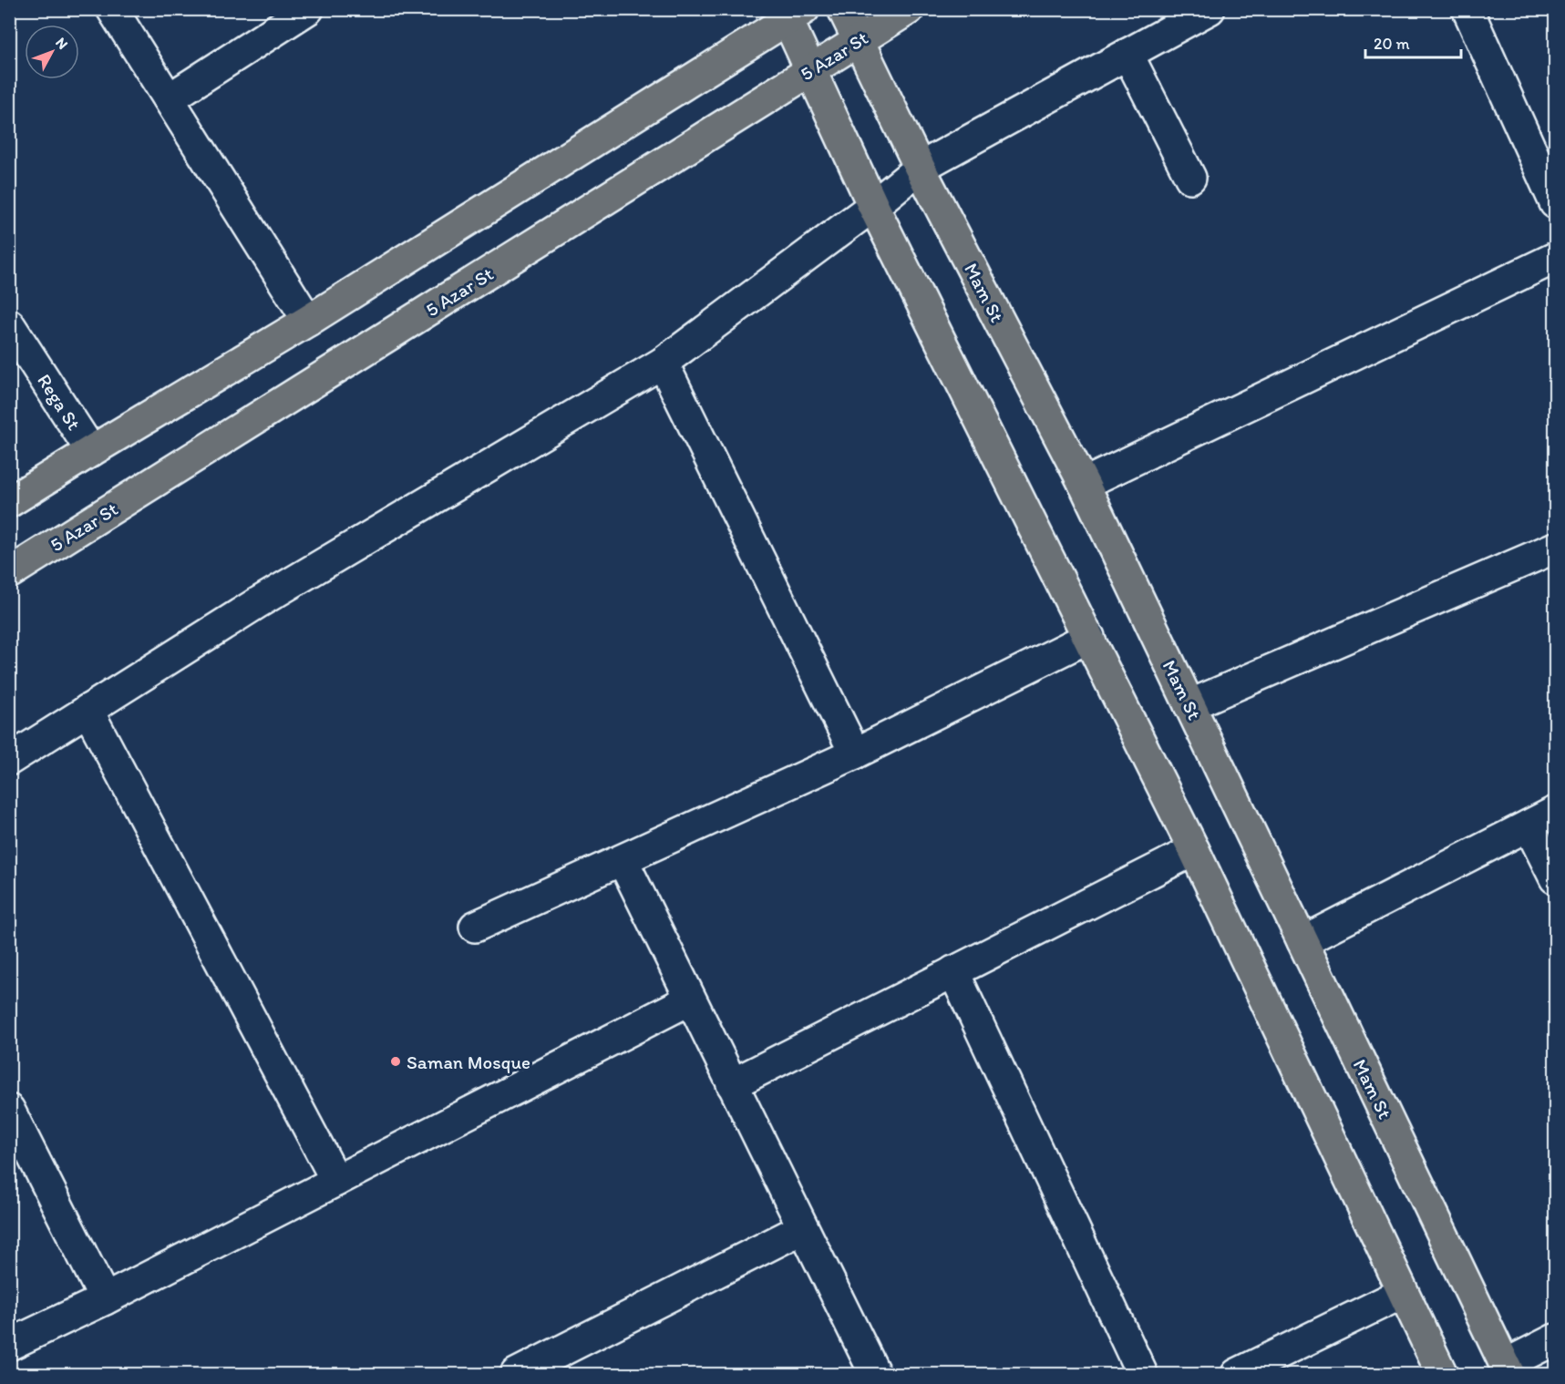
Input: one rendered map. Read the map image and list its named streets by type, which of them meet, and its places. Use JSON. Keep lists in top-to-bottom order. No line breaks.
{"streets":{"main road":["5 Azar St","Mam St"],"street":["Rega St"]},"crossings":[["5 Azar St","Mam St"]],"places":["Saman Mosque"],"scale_bar":"20 m","north":"top right"}
